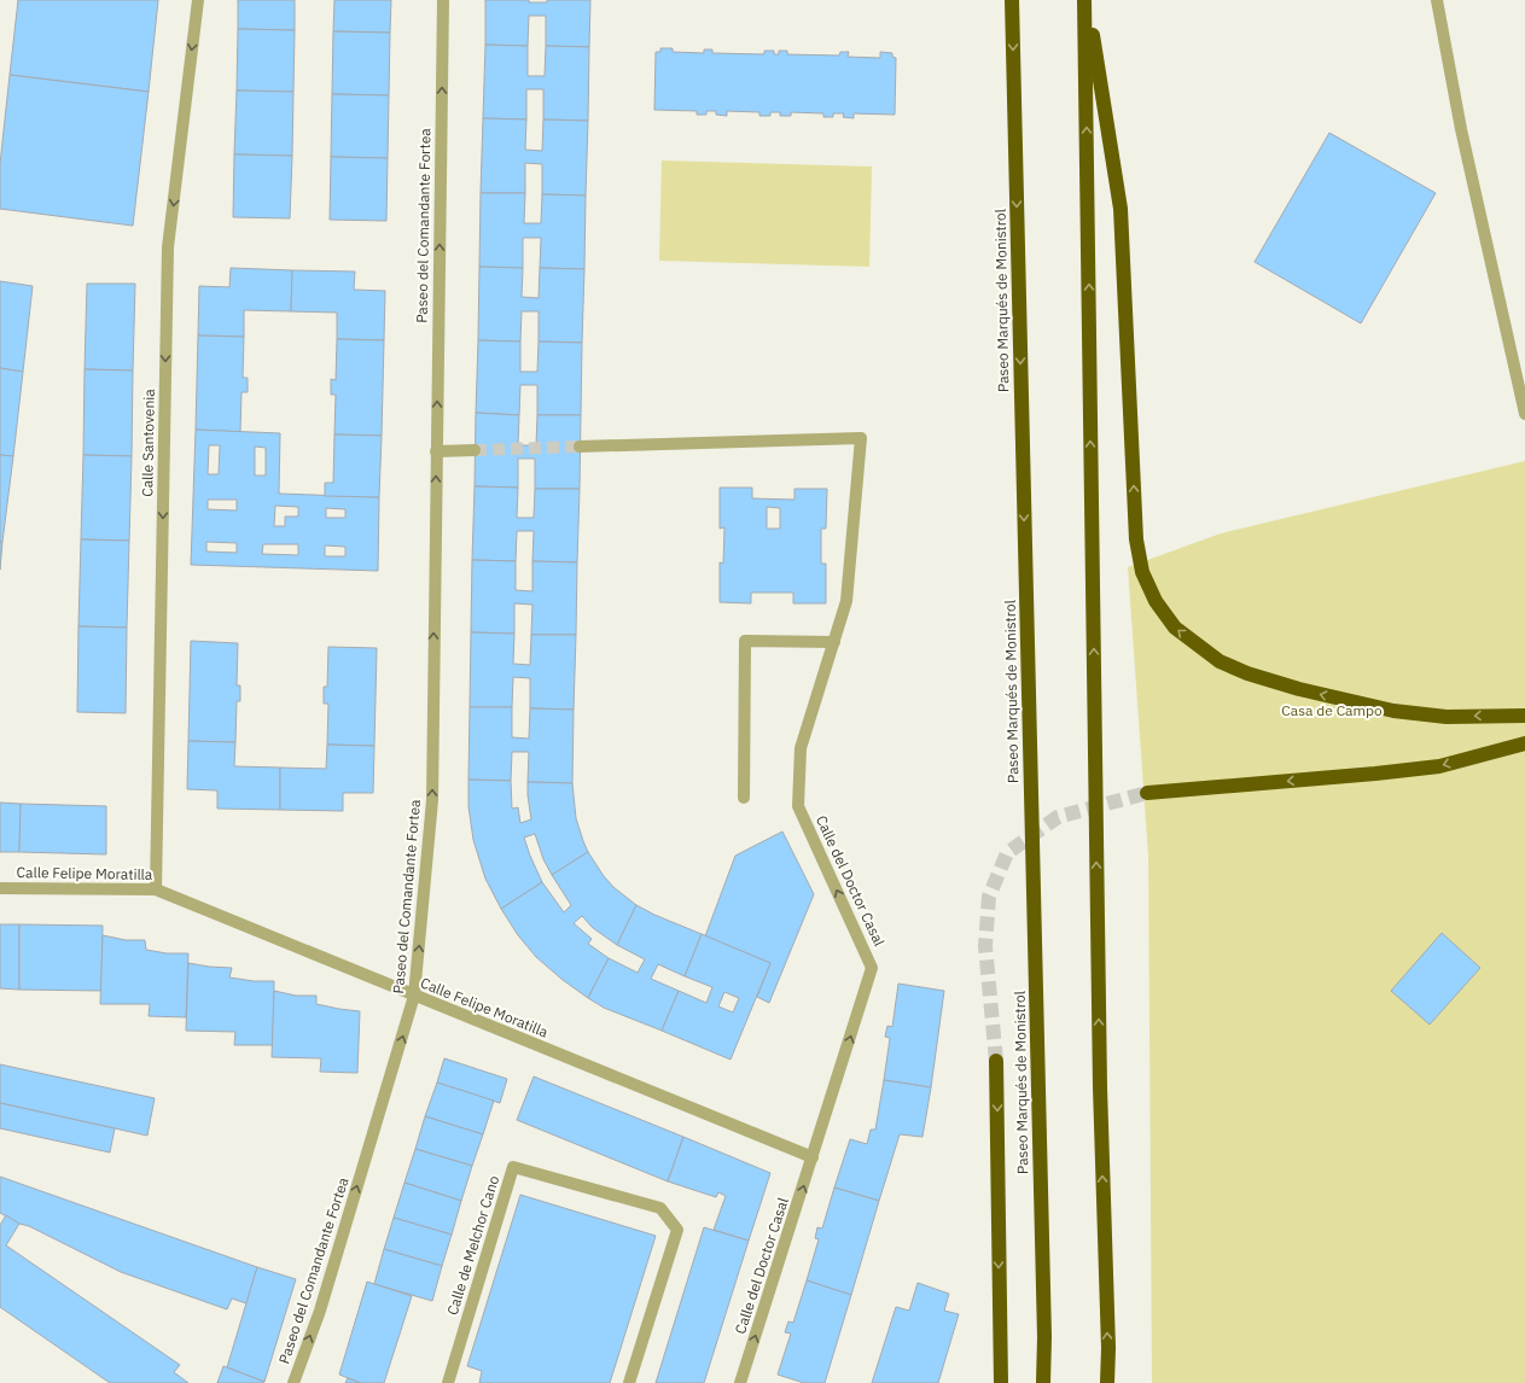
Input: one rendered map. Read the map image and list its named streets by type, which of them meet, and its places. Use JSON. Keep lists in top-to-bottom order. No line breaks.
{"streets":{"highway":["Paseo Marqués de Monistrol"],"street":["Paseo del Comandante Fortea","Calle Santovenia","Calle Felipe Moratilla","Calle del Doctor Casal","Calle de Melchor Cano"]},"crossings":[["Paseo del Comandante Fortea","Calle Felipe Moratilla"],["Calle Santovenia","Calle Felipe Moratilla"],["Calle Felipe Moratilla","Calle del Doctor Casal"]],"one_way":["Paseo del Comandante Fortea","Calle Santovenia","Calle del Doctor Casal"],"parks":["Casa de Campo"]}
